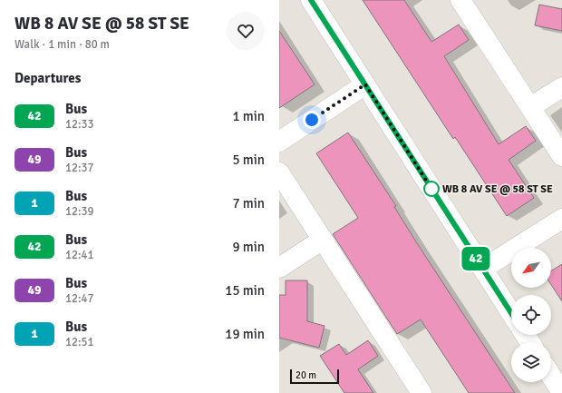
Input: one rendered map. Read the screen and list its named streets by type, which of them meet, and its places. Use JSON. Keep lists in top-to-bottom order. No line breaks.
{"places":["WB 8 AV SE @ 58 ST SE"],"lines":["bus line 42"],"scale_bar":"20 m","north":"bottom left","page":{"heading":[["WB 8 AV SE @ 58 ST SE","Walk · 1 min · 80 m"],"Departures"],"on_map":"42","list":[{"mark":"42","name":"Bus","note":"12:33","value":"1 min"},{"mark":"49","name":"Bus","note":"12:37","value":"5 min"},{"mark":"1","name":"Bus","note":"12:39","value":"7 min"},{"mark":"42","name":"Bus","note":"12:41","value":"9 min"},{"mark":"49","name":"Bus","note":"12:47","value":"15 min"},{"mark":"1","name":"Bus","note":"12:51","value":"19 min"}],"scale":"20 m"}}
